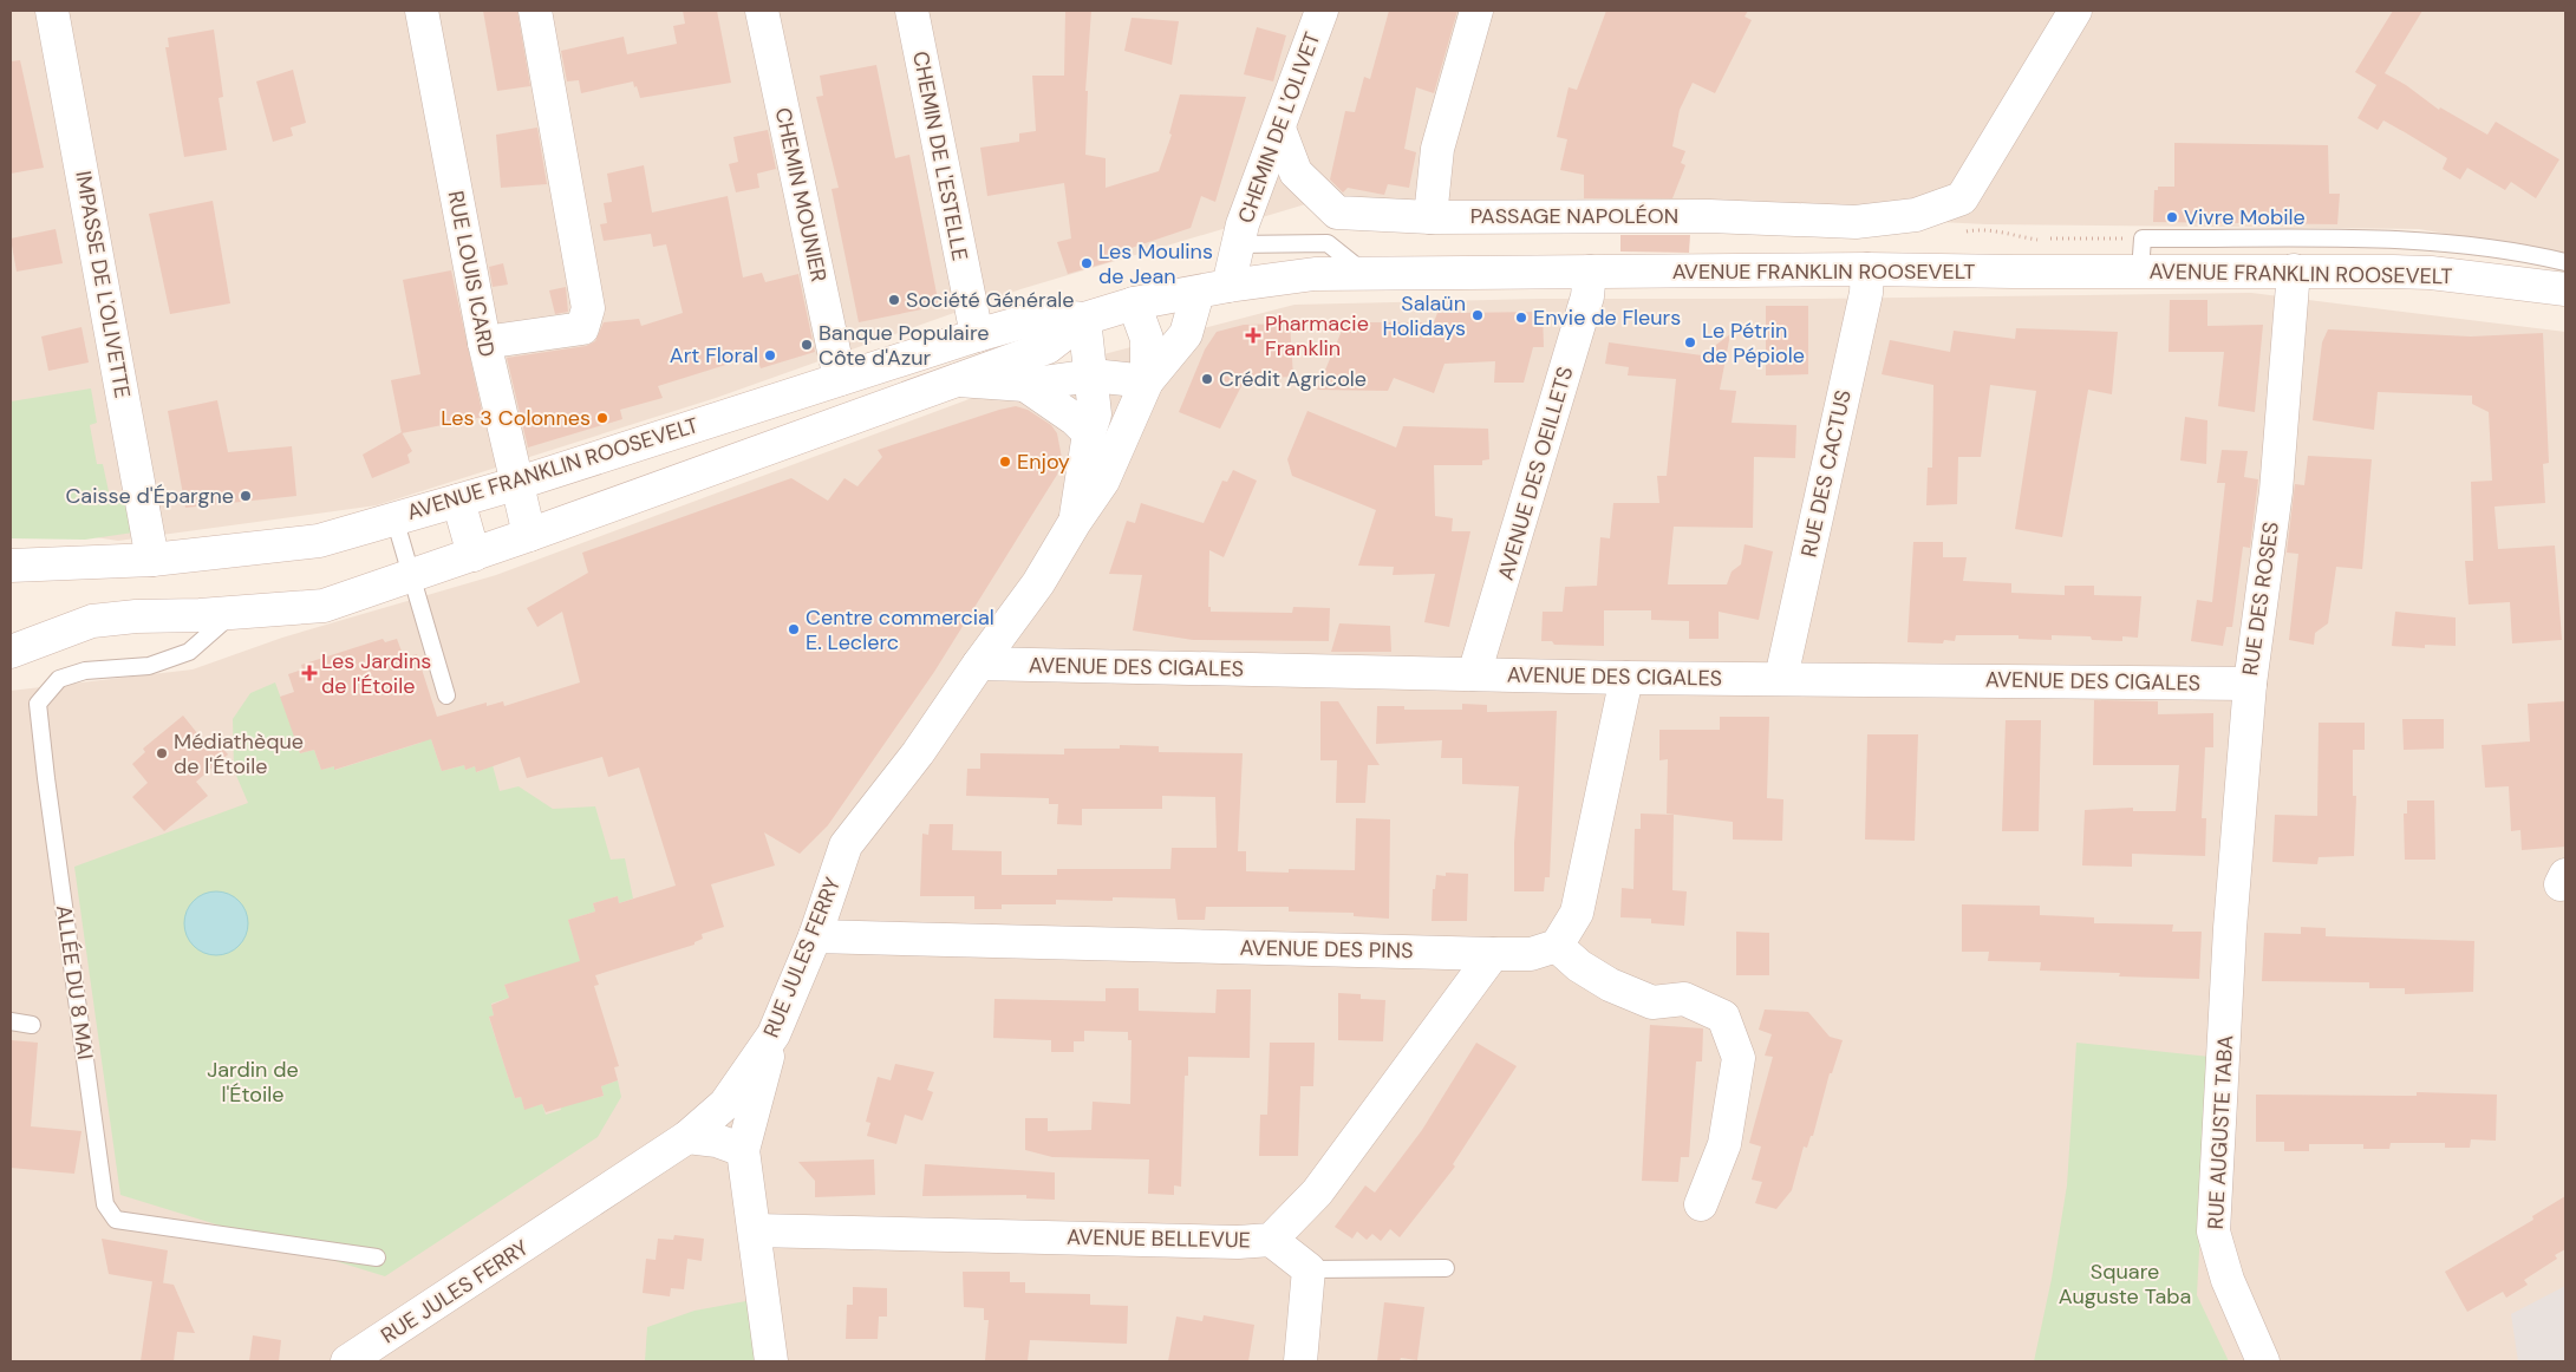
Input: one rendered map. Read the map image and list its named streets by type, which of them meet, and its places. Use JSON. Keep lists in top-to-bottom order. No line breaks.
{"streets":{"street":["CHEMIN DE L'OLIVET","CHEMIN DE L'ESTELLE","CHEMIN MOUNIER","PASSAGE NAPOLÉON","AVENUE FRANKLIN ROOSEVELT","RUE LOUIS ICARD","IMPASSE DE L'OLIVETTE","AVENUE DES OEILLETS","RUE DES CACTUS","RUE DES ROSES","AVENUE DES CIGALES","AVENUE DES PINS","RUE JULES FERRY","RUE AUGUSTE TABA","AVENUE BELLEVUE"],"lane":["ALLÉE DU 8 MAI"]},"crossings":[["CHEMIN DE L'OLIVET","PASSAGE NAPOLÉON"],["CHEMIN DE L'OLIVET","AVENUE FRANKLIN ROOSEVELT"],["CHEMIN DE L'ESTELLE","AVENUE FRANKLIN ROOSEVELT"],["CHEMIN MOUNIER","AVENUE FRANKLIN ROOSEVELT"],["AVENUE FRANKLIN ROOSEVELT","RUE LOUIS ICARD"],["AVENUE FRANKLIN ROOSEVELT","IMPASSE DE L'OLIVETTE"],["AVENUE FRANKLIN ROOSEVELT","AVENUE DES OEILLETS"],["AVENUE FRANKLIN ROOSEVELT","RUE DES CACTUS"],["AVENUE FRANKLIN ROOSEVELT","RUE DES ROSES"],["AVENUE FRANKLIN ROOSEVELT","RUE JULES FERRY"],["AVENUE FRANKLIN ROOSEVELT","ALLÉE DU 8 MAI"],["AVENUE DES OEILLETS","AVENUE DES CIGALES"],["RUE DES CACTUS","AVENUE DES CIGALES"],["RUE DES ROSES","AVENUE DES CIGALES"],["RUE DES ROSES","RUE AUGUSTE TABA"],["AVENUE DES CIGALES","RUE JULES FERRY"],["AVENUE DES PINS","RUE JULES FERRY"],["AVENUE DES PINS","AVENUE BELLEVUE"]],"parks":["Jardin de l'Étoile","Square Auguste Taba"],"places":{"other":["Vivre Mobile","Les Moulins de Jean","Société Générale","Salaün Holidays","Envie de Fleurs","Le Pétrin de Pépiole","Banque Populaire Côte d'Azur","Art Floral","Crédit Agricole","Les 3 Colonnes","Enjoy","Caisse d'Épargne","Centre commercial E. Leclerc","Médiathèque de l'Étoile"],"health":["Pharmacie Franklin","Les Jardins de l'Étoile"]}}
